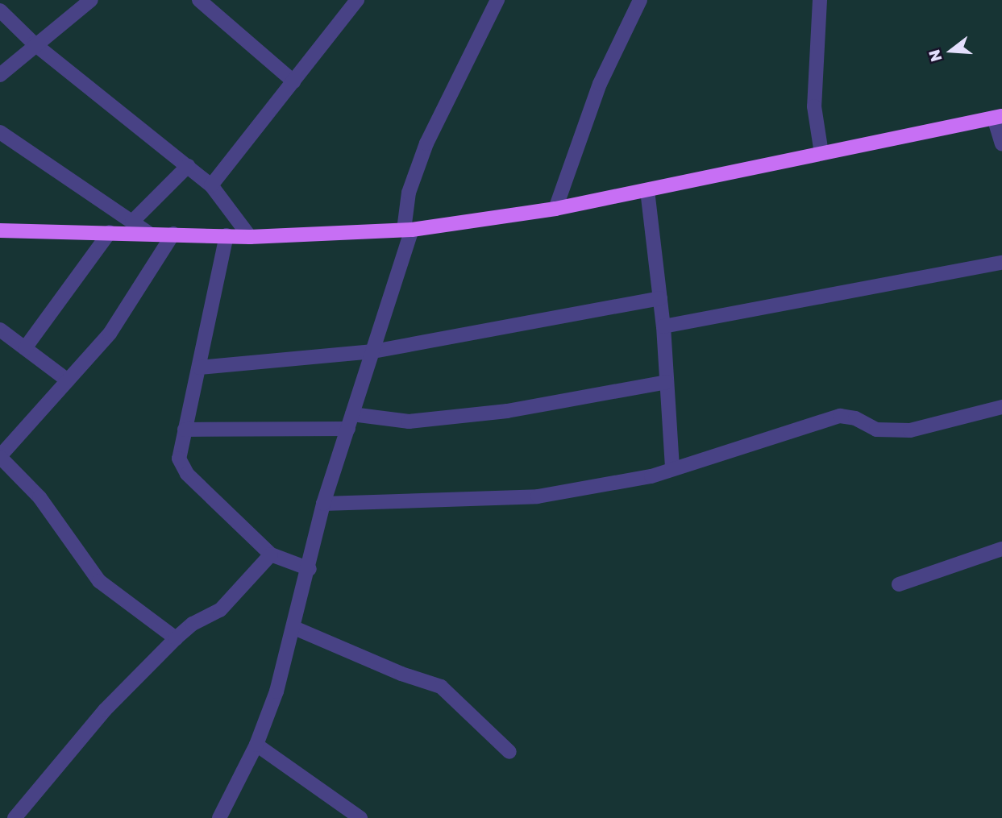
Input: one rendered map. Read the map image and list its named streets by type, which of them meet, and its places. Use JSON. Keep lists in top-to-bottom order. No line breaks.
{"north":"left"}
